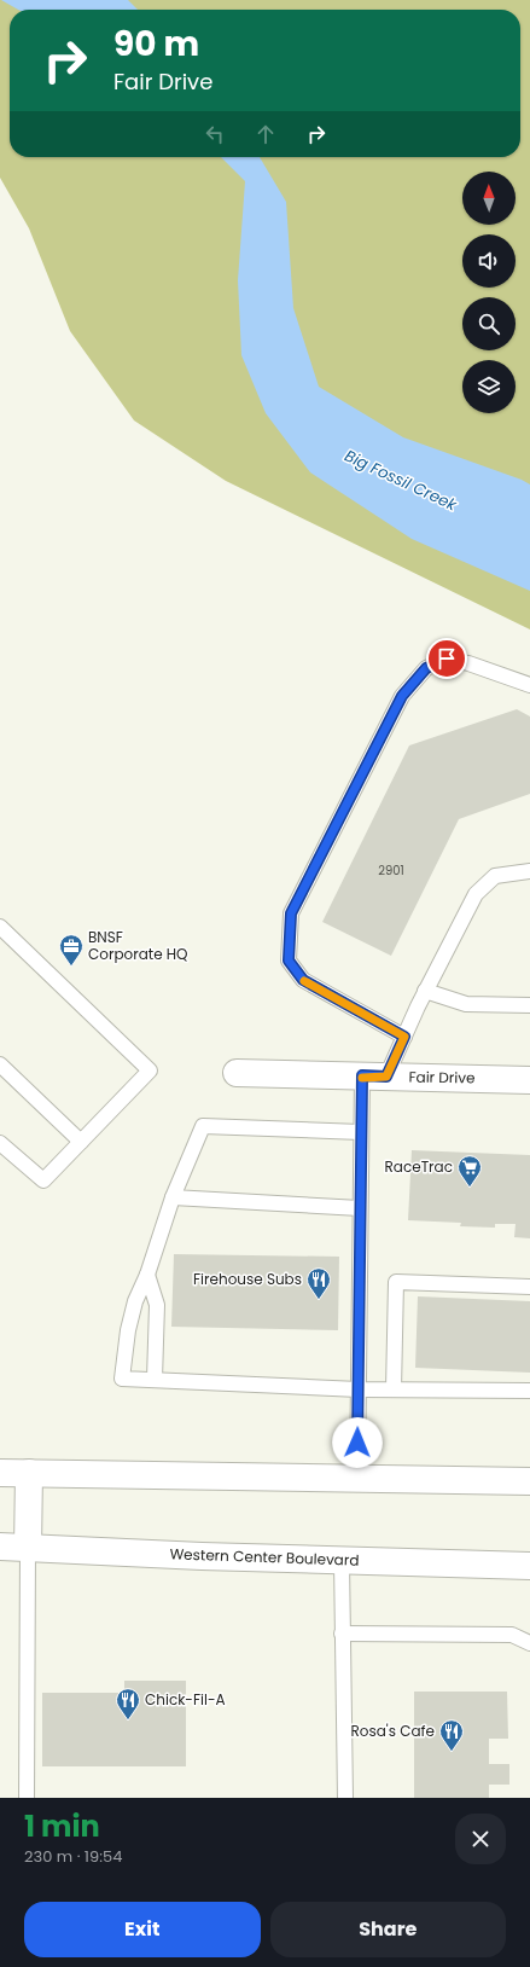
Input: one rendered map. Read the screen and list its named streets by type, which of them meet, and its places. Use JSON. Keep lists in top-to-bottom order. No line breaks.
{"streets":{"main road":["Fair Drive","Western Center Boulevard"]},"water":["Big Fossil Creek"],"places":{"office":["BNSF Corporate HQ"],"supermarket":["RaceTrac"],"restaurant":["Firehouse Subs","Chick-Fil-A","Rosa's Cafe"]},"house_numbers":["2901"],"north":"top","page":{"turn":["90 m","Fair Drive"],"heading":["1 min","230 m · 19:54"],"buttons":["Exit","Share"]}}
